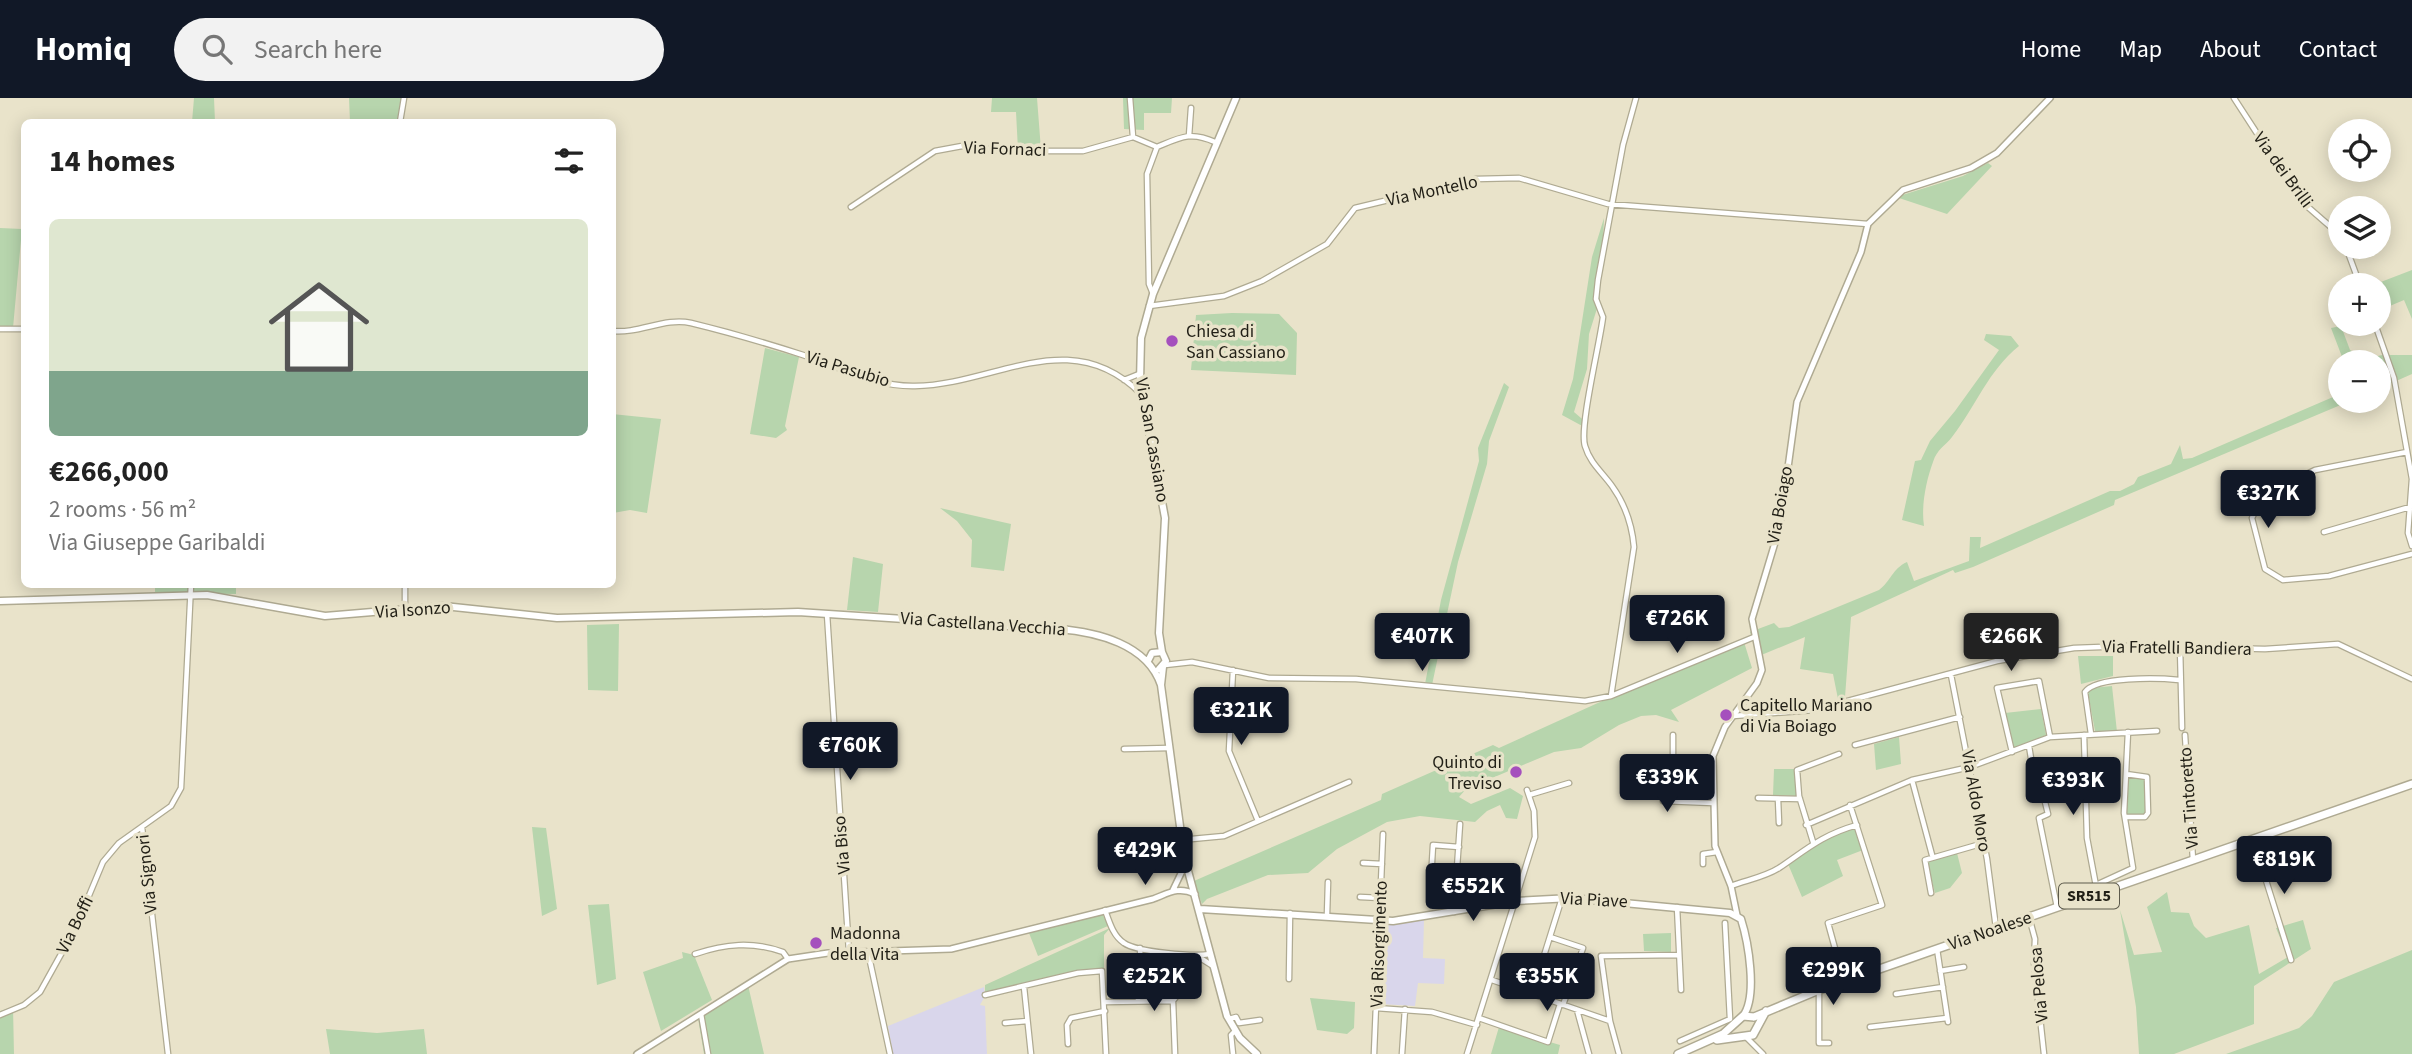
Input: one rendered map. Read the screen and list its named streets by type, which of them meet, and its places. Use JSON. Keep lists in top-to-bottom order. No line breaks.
{"streets":{"main road":["Via San Cassiano","Via Boiago","Via Isonzo","Via Castellana Vecchia","SR515","Via Piave","Via Noalese"],"street":["Via Fornaci","Via dei Brilli","Via Montello","Via Pasubio","Via Fratelli Bandiera","Via Tintoretto","Via Aldo Moro","Via Biso","Via Signori","Via Boffi","Via Risorgimento","Via Pelosa"]},"crossings":[["Via Montello","Via San Cassiano"],["Via Montello","Via Boiago"],["Via Pasubio","Via San Cassiano"],["Via San Cassiano","Via Castellana Vecchia"],["Via Boiago","Via Fratelli Bandiera"],["Via Boiago","Via Piave"],["Via Boiago","Via Noalese"],["Via Isonzo","Via Castellana Vecchia"],["Via Isonzo","Via Biso"],["Via Isonzo","Via Signori"],["Via Castellana Vecchia","Via Biso"],["Via Fratelli Bandiera","Via Aldo Moro"],["Via Tintoretto","Via Noalese"],["Via Aldo Moro","Via Noalese"],["Via Signori","Via Boffi"],["Via Piave","Via Risorgimento"],["Via Noalese","Via Pelosa"]],"places":["Chiesa di San Cassiano","Capitello Mariano di Via Boiago","Quinto di Treviso","Madonna della Vita"],"page":{"header":"Homiq","search":"Search here","nav":["Home","Map","About","Contact"],"map_buttons":["+","−"],"heading":"14 homes","list":[{"name":"€266,000","note":"2 rooms · 56 m² · Via Giuseppe Garibaldi"}],"price":["€327K","€726K","€407K","€266K","€321K","€760K","€339K","€393K","€429K","€819K","€552K","€299K","€252K","€355K"]}}
